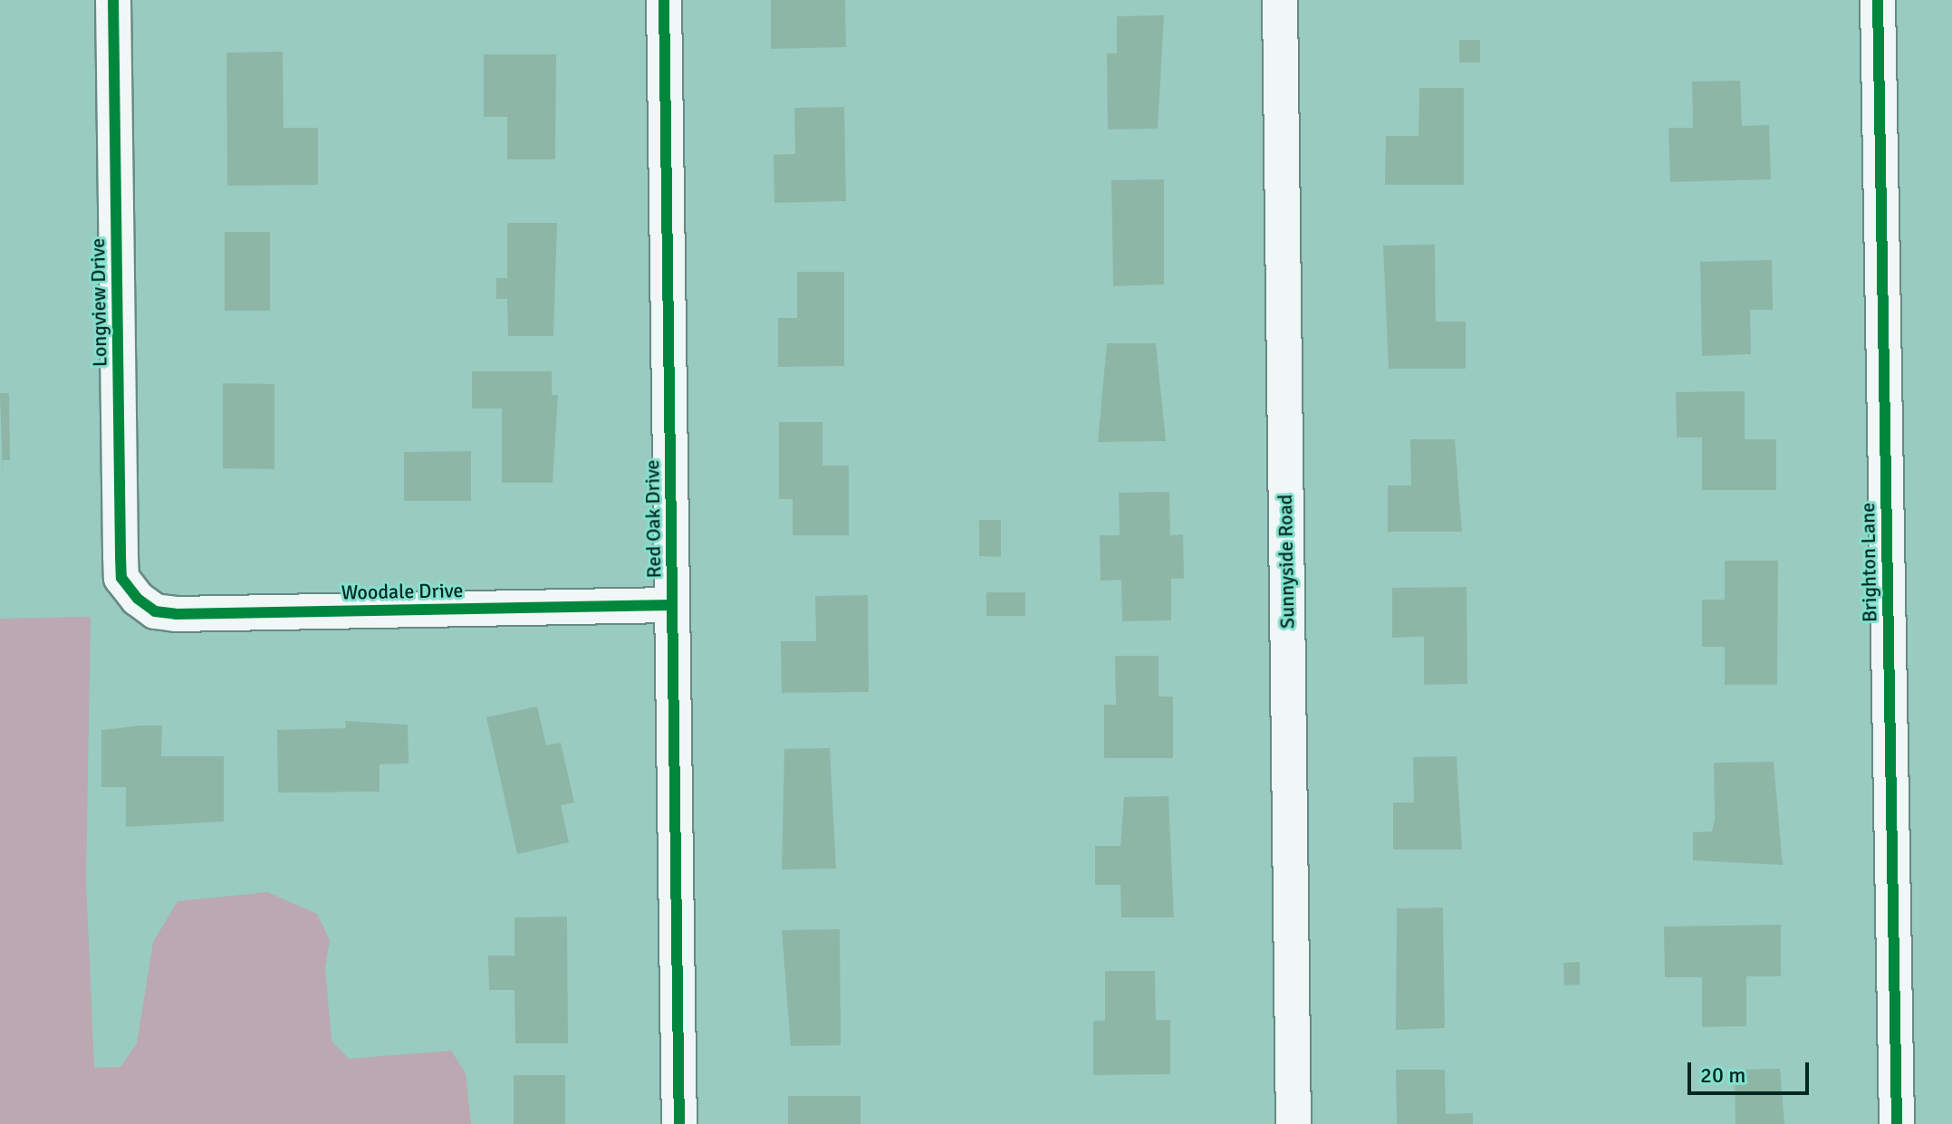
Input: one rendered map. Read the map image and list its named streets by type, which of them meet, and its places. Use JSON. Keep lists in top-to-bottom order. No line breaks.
{"streets":{"street":["Longview Drive","Red Oak Drive","Sunnyside Road","Brighton Lane","Woodale Drive"]},"crossings":[["Longview Drive","Woodale Drive"],["Red Oak Drive","Woodale Drive"]],"scale_bar":"20 m"}
